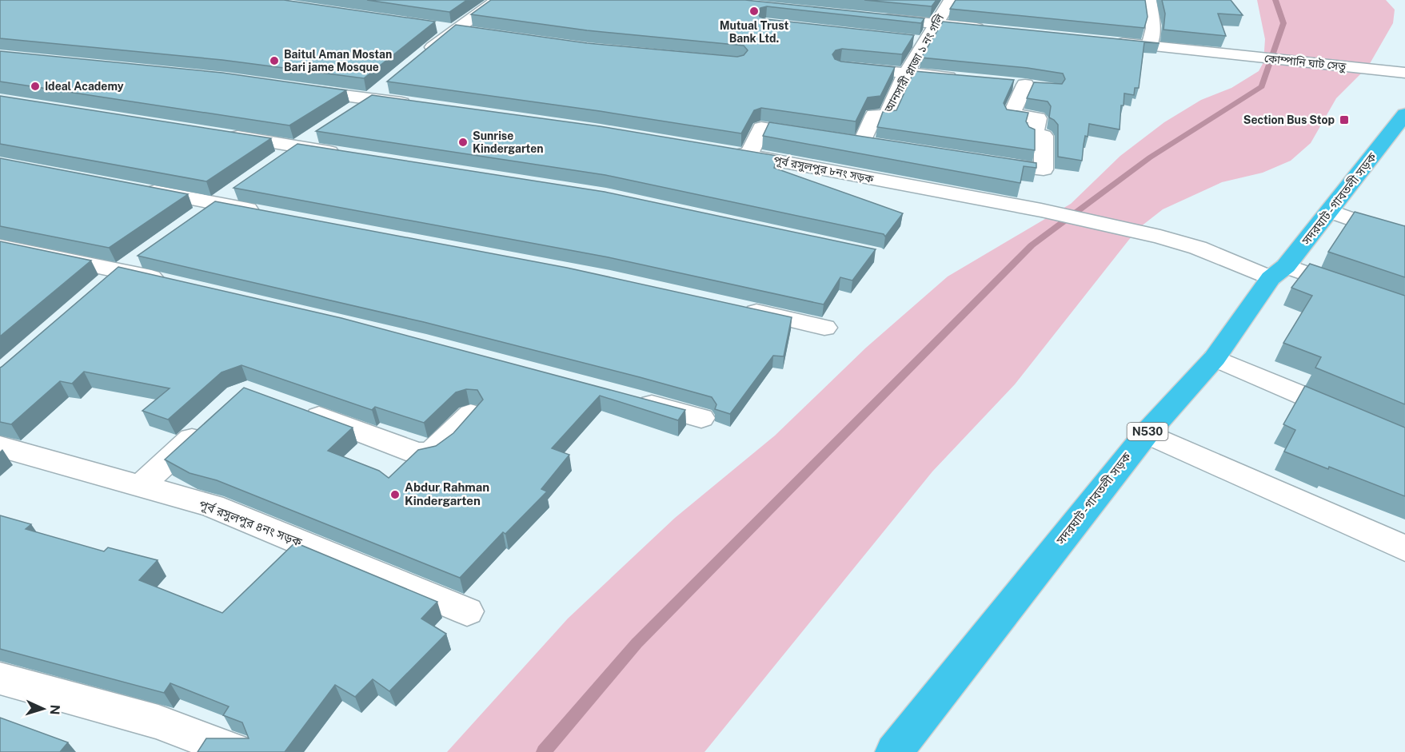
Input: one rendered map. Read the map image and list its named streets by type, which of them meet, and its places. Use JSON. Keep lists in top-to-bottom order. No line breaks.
{"streets":{"highway":["সদরঘাট - গাবতলী সড়ক","N530"],"street":["কোম্পানি ঘাট সেতু","আনসারী প্লাজা ১ নং গলি","পূর্ব রসুলপুর ৮নং সড়ক","পূর্ব রসুলপুর ৪নং সড়ক"]},"crossings":[["পূর্ব রসুলপুর ৮নং সড়ক","সদরঘাট - গাবতলী সড়ক"]],"places":{"other":["Mutual Trust Bank Ltd.","Baitul Aman Mostan Bari jame Mosque","Ideal Academy","Sunrise Kindergarten","Abdur Rahman Kindergarten"],"transit":["Section Bus Stop"]},"north":"right"}
